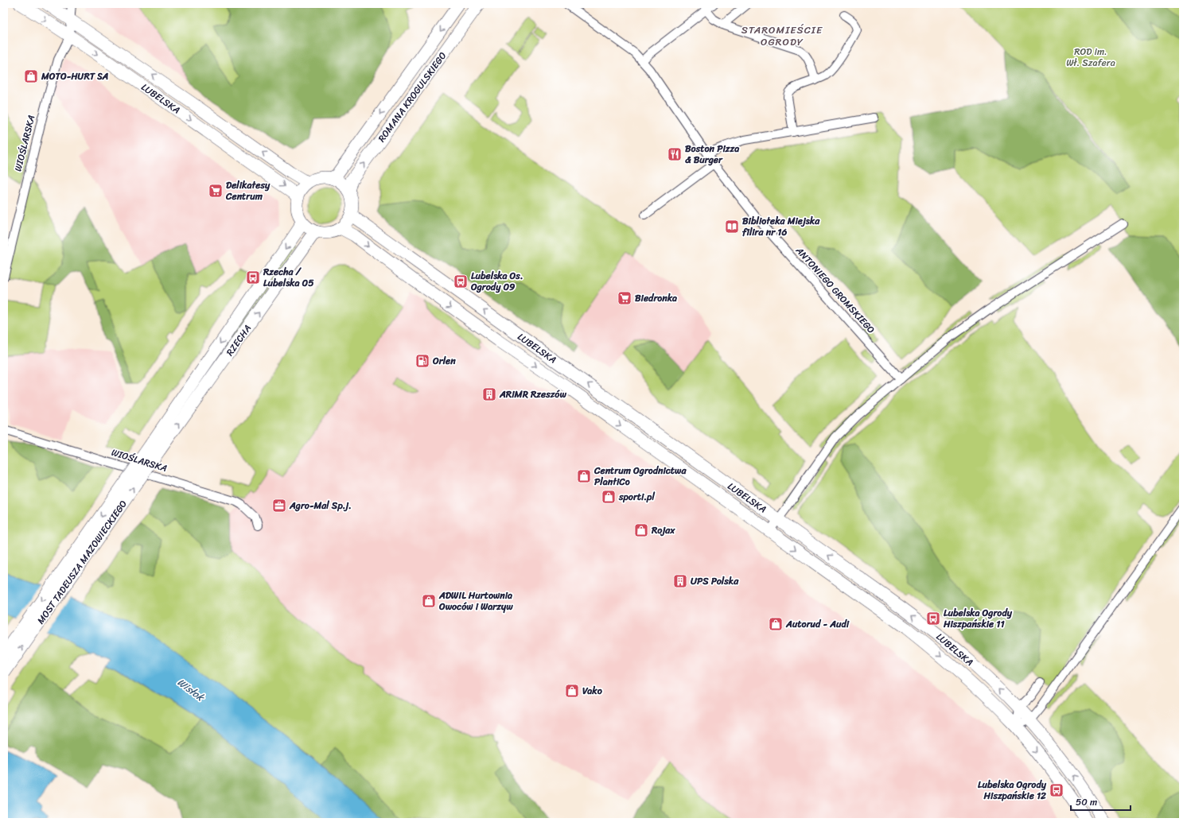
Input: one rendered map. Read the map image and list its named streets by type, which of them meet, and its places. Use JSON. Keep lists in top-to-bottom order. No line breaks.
{"streets":{"main road":["ROMANA KROGULSKIEGO","LUBELSKA","RZECHA","MOST TADEUSZA MAZOWIECKIEGO"],"street":["WIOŚLARSKA","ANTONIEGO GROMSKIEGO"]},"crossings":[["ROMANA KROGULSKIEGO","LUBELSKA"],["ROMANA KROGULSKIEGO","RZECHA"],["LUBELSKA","WIOŚLARSKA"],["LUBELSKA","RZECHA"],["RZECHA","MOST TADEUSZA MAZOWIECKIEGO"]],"districts":["STAROMIEŚCIE OGRODY"],"water":["Wisłok"],"parks":["ROD im. Wł. Szafera"],"places":{"shop":["MOTO-HURT SA","Centrum Ogrodnictwa PlantiCo","sporti.pl","Rojax","ADWIL Hurtownia Owoców i Warzyw","Autorud - Audi","Vako"],"restaurant":["Boston Pizza & Burger"],"supermarket":["Delikatesy Centrum","Biedronka"],"library":["Biblioteka Miejska filira nr 16"],"bus stop":["Rzecha / Lubelska 05","Lubelska Os. Ogrody 09","Lubelska Ogrody Hiszpańskie 11","Lubelska Ogrody Hiszpańskie 12"],"fuel station":["Orlen"],"building":["ARiMR Rzeszów","UPS Polska"],"office":["Agro-Mal Sp.j."]},"scale_bar":"50 m"}
